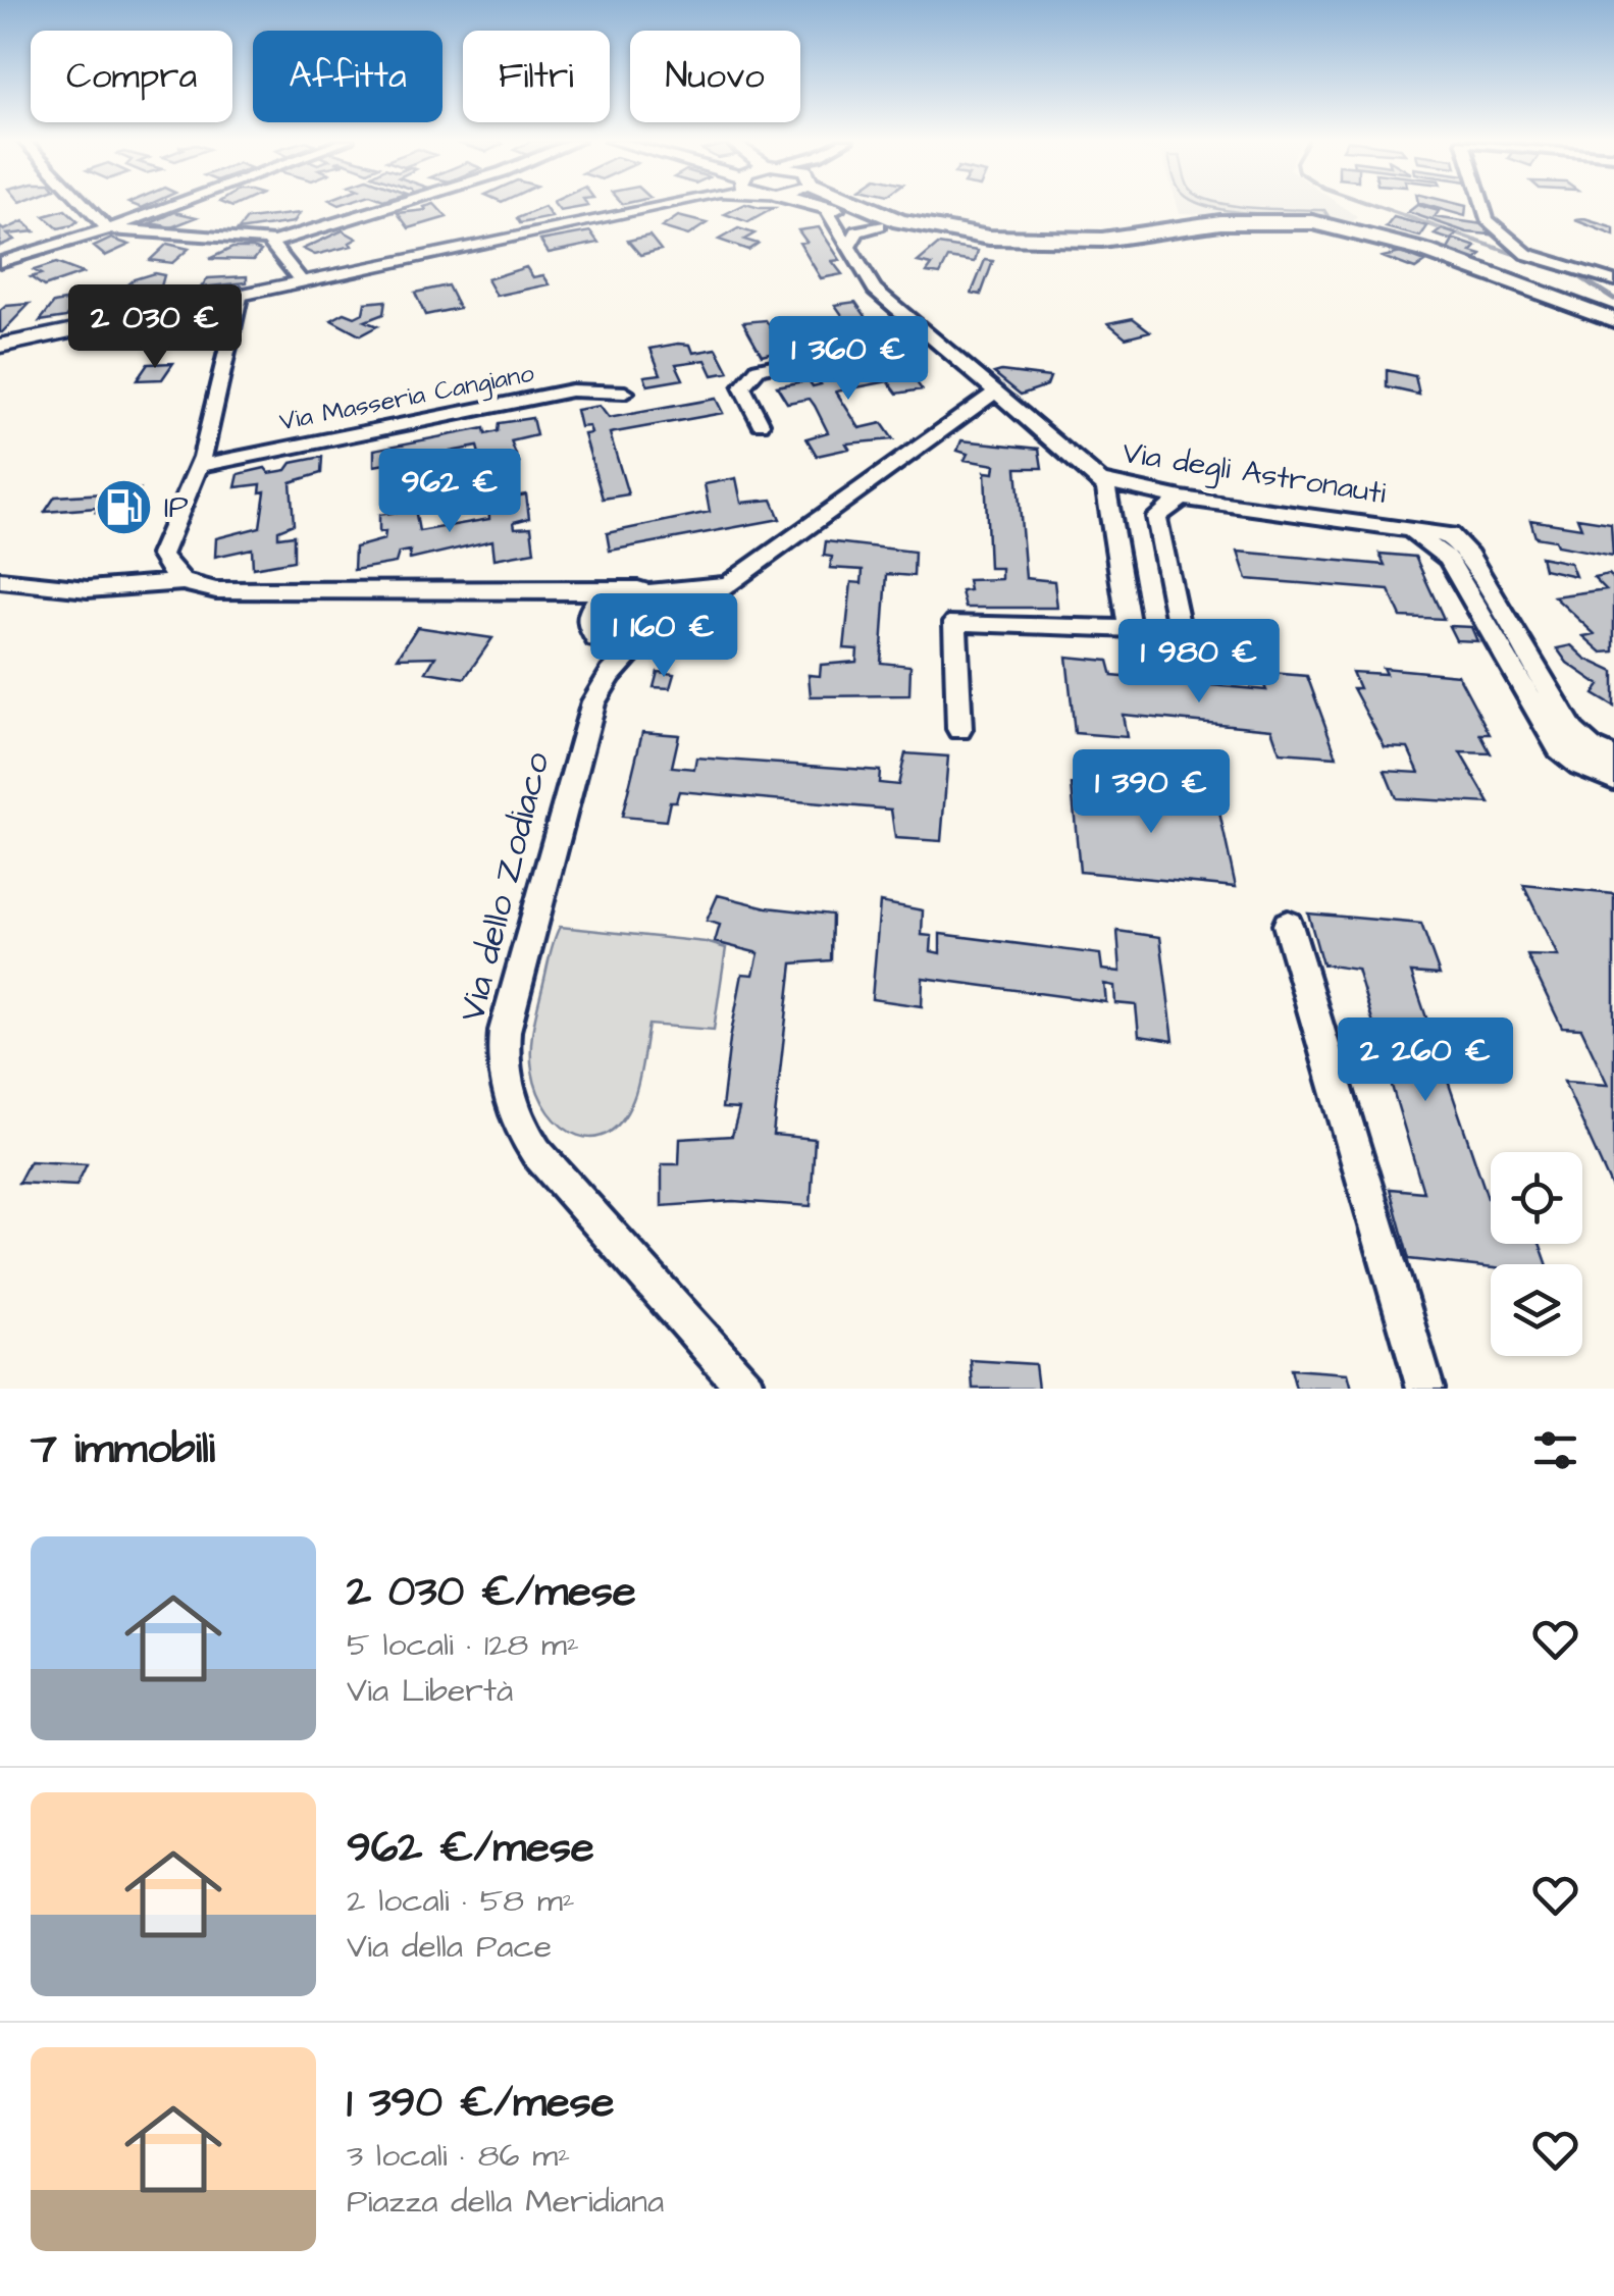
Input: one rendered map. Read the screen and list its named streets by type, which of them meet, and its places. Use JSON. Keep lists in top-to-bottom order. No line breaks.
{"streets":{"street":["Via Masseria Cangiano","Via degli Astronauti","Via dello Zodiaco"]},"crossings":[["Via degli Astronauti","Via dello Zodiaco"]],"places":{"fuel station":["IP"]},"page":{"chip":["Compra","Affitta","Filtri","Nuovo"],"price":["2 030 €","1 360 €","962 €","1 160 €","1 980 €","1 390 €","2 260 €"],"heading":"7 immobili","list":[{"name":"2 030 €/mese","note":"5 locali · 128 m² · Via Libertà"},{"name":"962 €/mese","note":"2 locali · 58 m² · Via della Pace"},{"name":"1 390 €/mese","note":"3 locali · 86 m² · Piazza della Meridiana"}]}}
